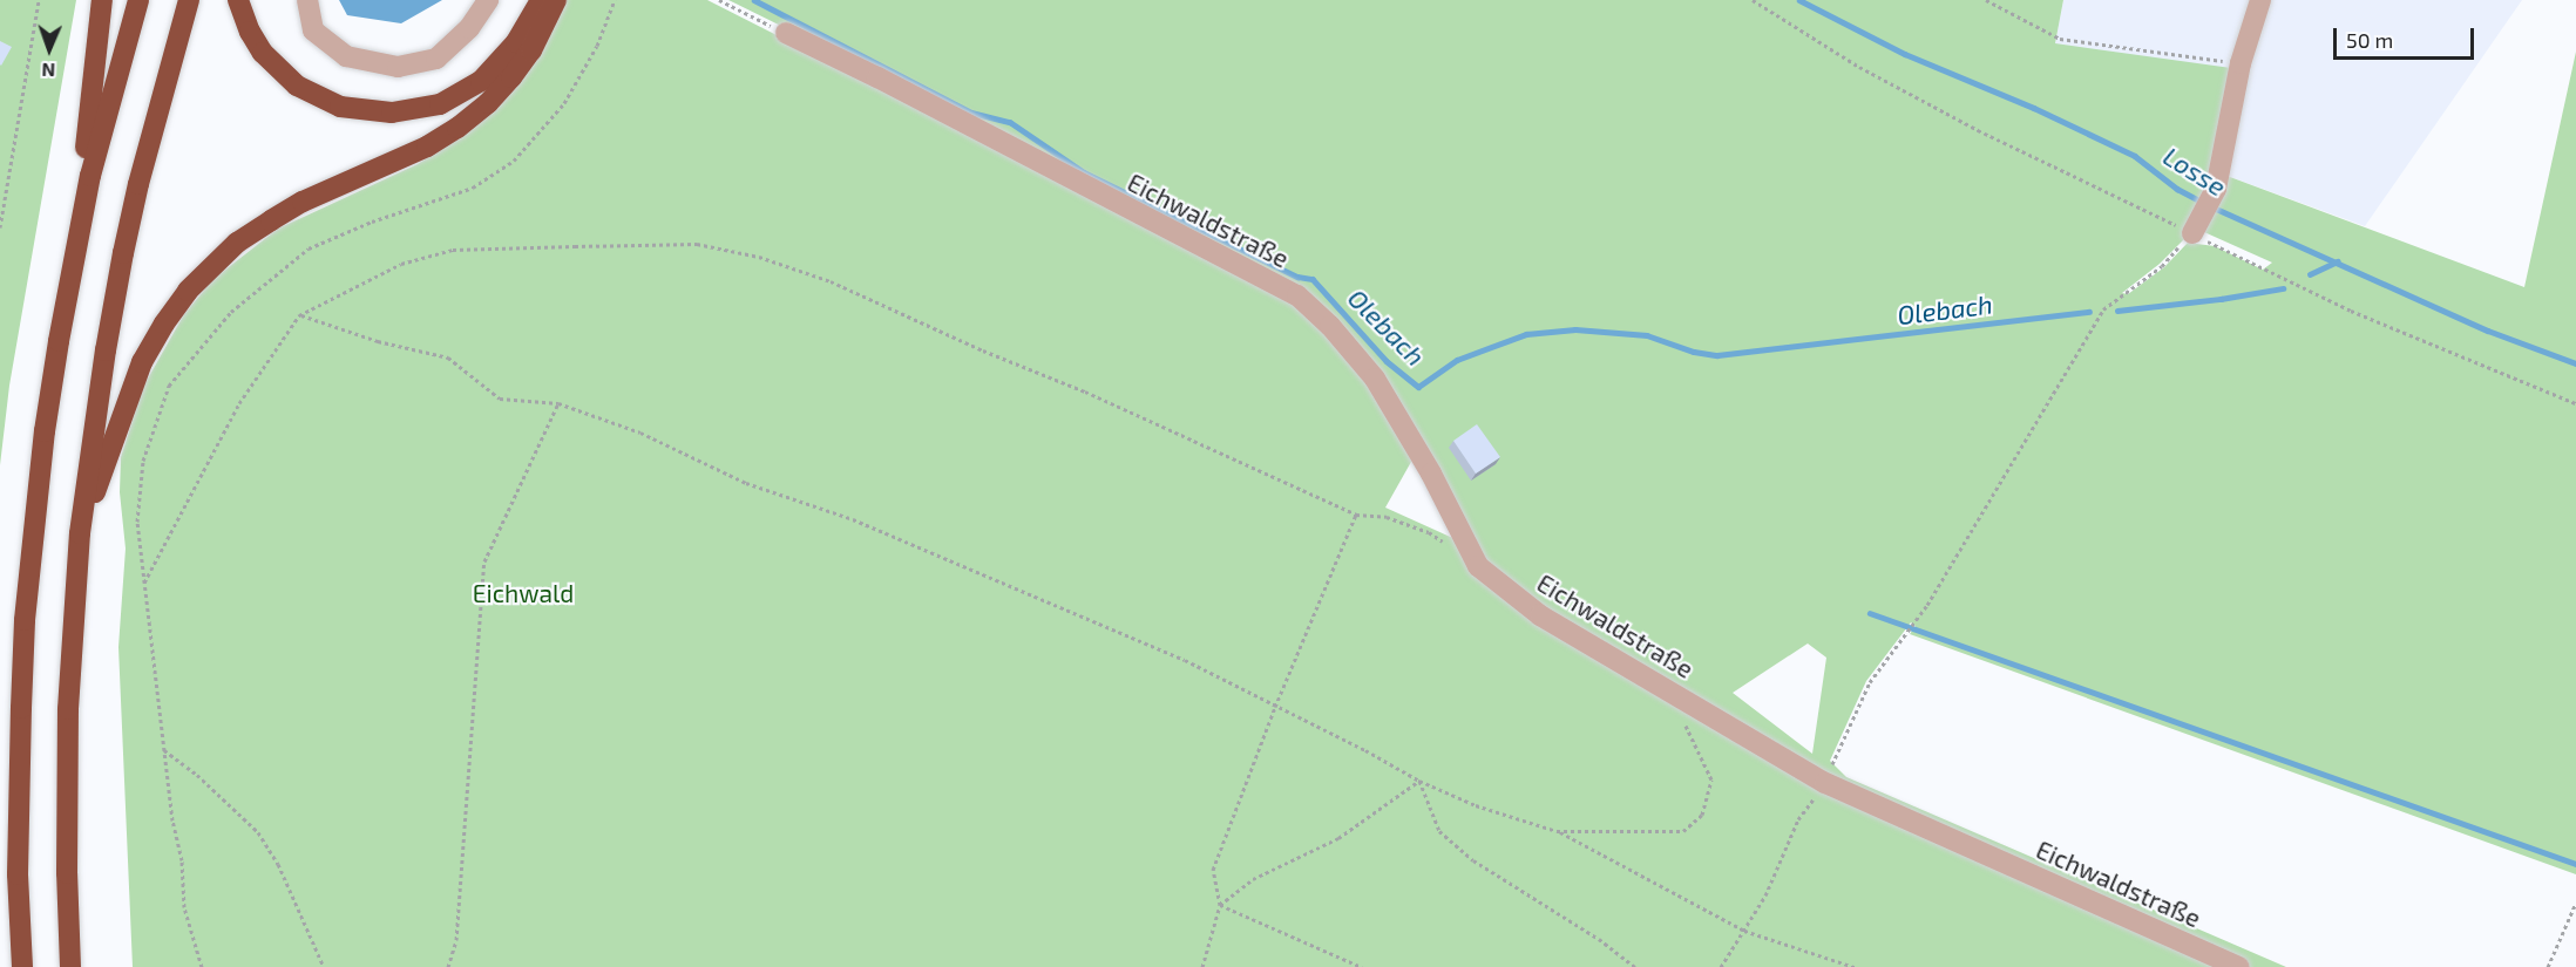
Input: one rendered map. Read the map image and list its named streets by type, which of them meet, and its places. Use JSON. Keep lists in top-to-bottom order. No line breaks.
{"streets":{"street":["Eichwaldstraße"]},"water":["Losse","Olebach"],"parks":["Eichwald"],"scale_bar":"50 m","north":"bottom"}
